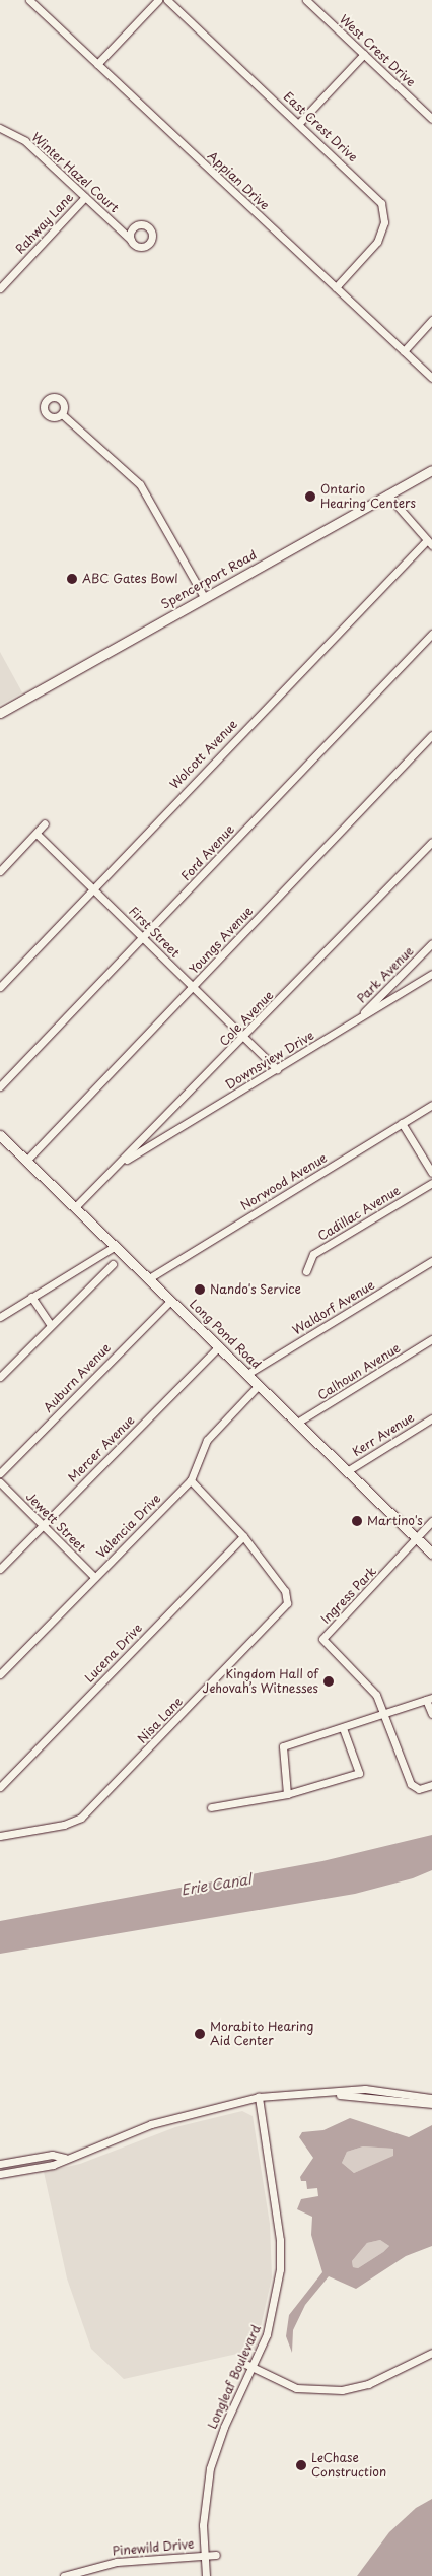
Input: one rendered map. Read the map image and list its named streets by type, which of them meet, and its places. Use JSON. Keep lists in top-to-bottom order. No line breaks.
{"streets":{"main road":["Spencerport Road","Long Pond Road"],"street":["West Crest Drive","East Crest Drive","Winter Hazel Court","Appian Drive","Rahway Lane","Wolcott Avenue","Ford Avenue","First Street","Youngs Avenue","Park Avenue","Cole Avenue","Downsview Drive","Norwood Avenue","Cadillac Avenue","Waldorf Avenue","Calhoun Avenue","Auburn Avenue","Kerr Avenue","Mercer Avenue","Jewett Street","Valencia Drive","Ingress Park","Lucena Drive","Nisa Lane","Longleaf Boulevard","Pinewild Drive"]},"crossings":[["East Crest Drive","Appian Drive"],["Winter Hazel Court","Rahway Lane"],["Wolcott Avenue","First Street"],["Ford Avenue","First Street"],["First Street","Youngs Avenue"],["First Street","Cole Avenue"],["First Street","Downsview Drive"],["Youngs Avenue","Long Pond Road"],["Park Avenue","Downsview Drive"],["Cole Avenue","Downsview Drive"],["Cole Avenue","Long Pond Road"],["Norwood Avenue","Long Pond Road"],["Waldorf Avenue","Long Pond Road"],["Long Pond Road","Calhoun Avenue"],["Long Pond Road","Auburn Avenue"],["Long Pond Road","Kerr Avenue"],["Long Pond Road","Mercer Avenue"],["Long Pond Road","Valencia Drive"],["Long Pond Road","Ingress Park"],["Mercer Avenue","Jewett Street"],["Jewett Street","Valencia Drive"],["Valencia Drive","Nisa Lane"],["Lucena Drive","Nisa Lane"],["Longleaf Boulevard","Pinewild Drive"]],"water":["Erie Canal"],"places":["Ontario Hearing Centers","ABC Gates Bowl","Nando's Service","Martino's","Kingdom Hall of Jehovah’s Witnesses","Morabito Hearing Aid Center","LeChase Construction"]}
